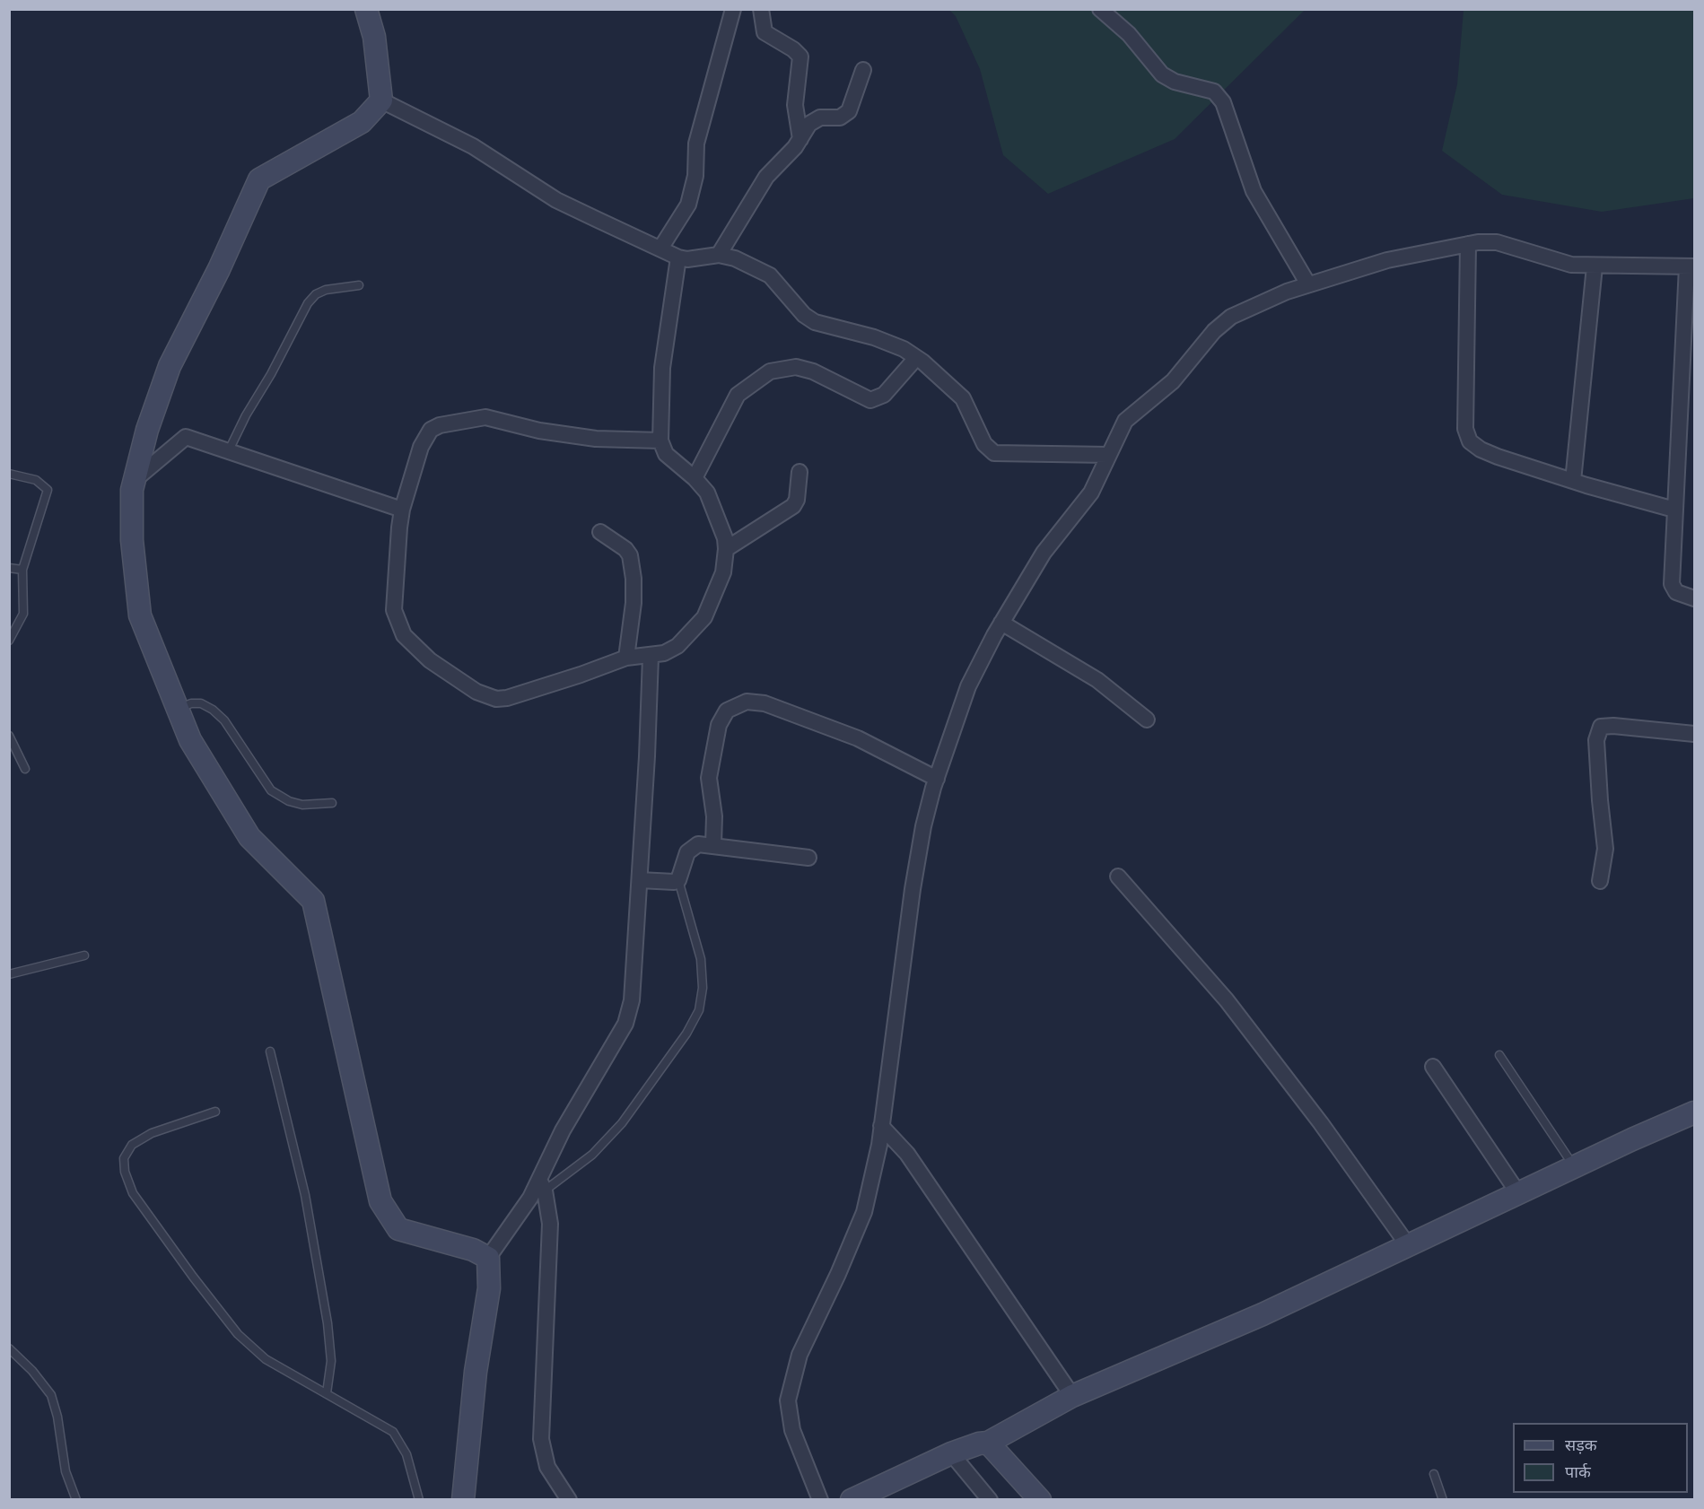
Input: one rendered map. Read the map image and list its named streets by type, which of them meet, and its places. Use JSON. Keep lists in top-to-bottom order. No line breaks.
{"legend":["सड़क","पार्क"]}
